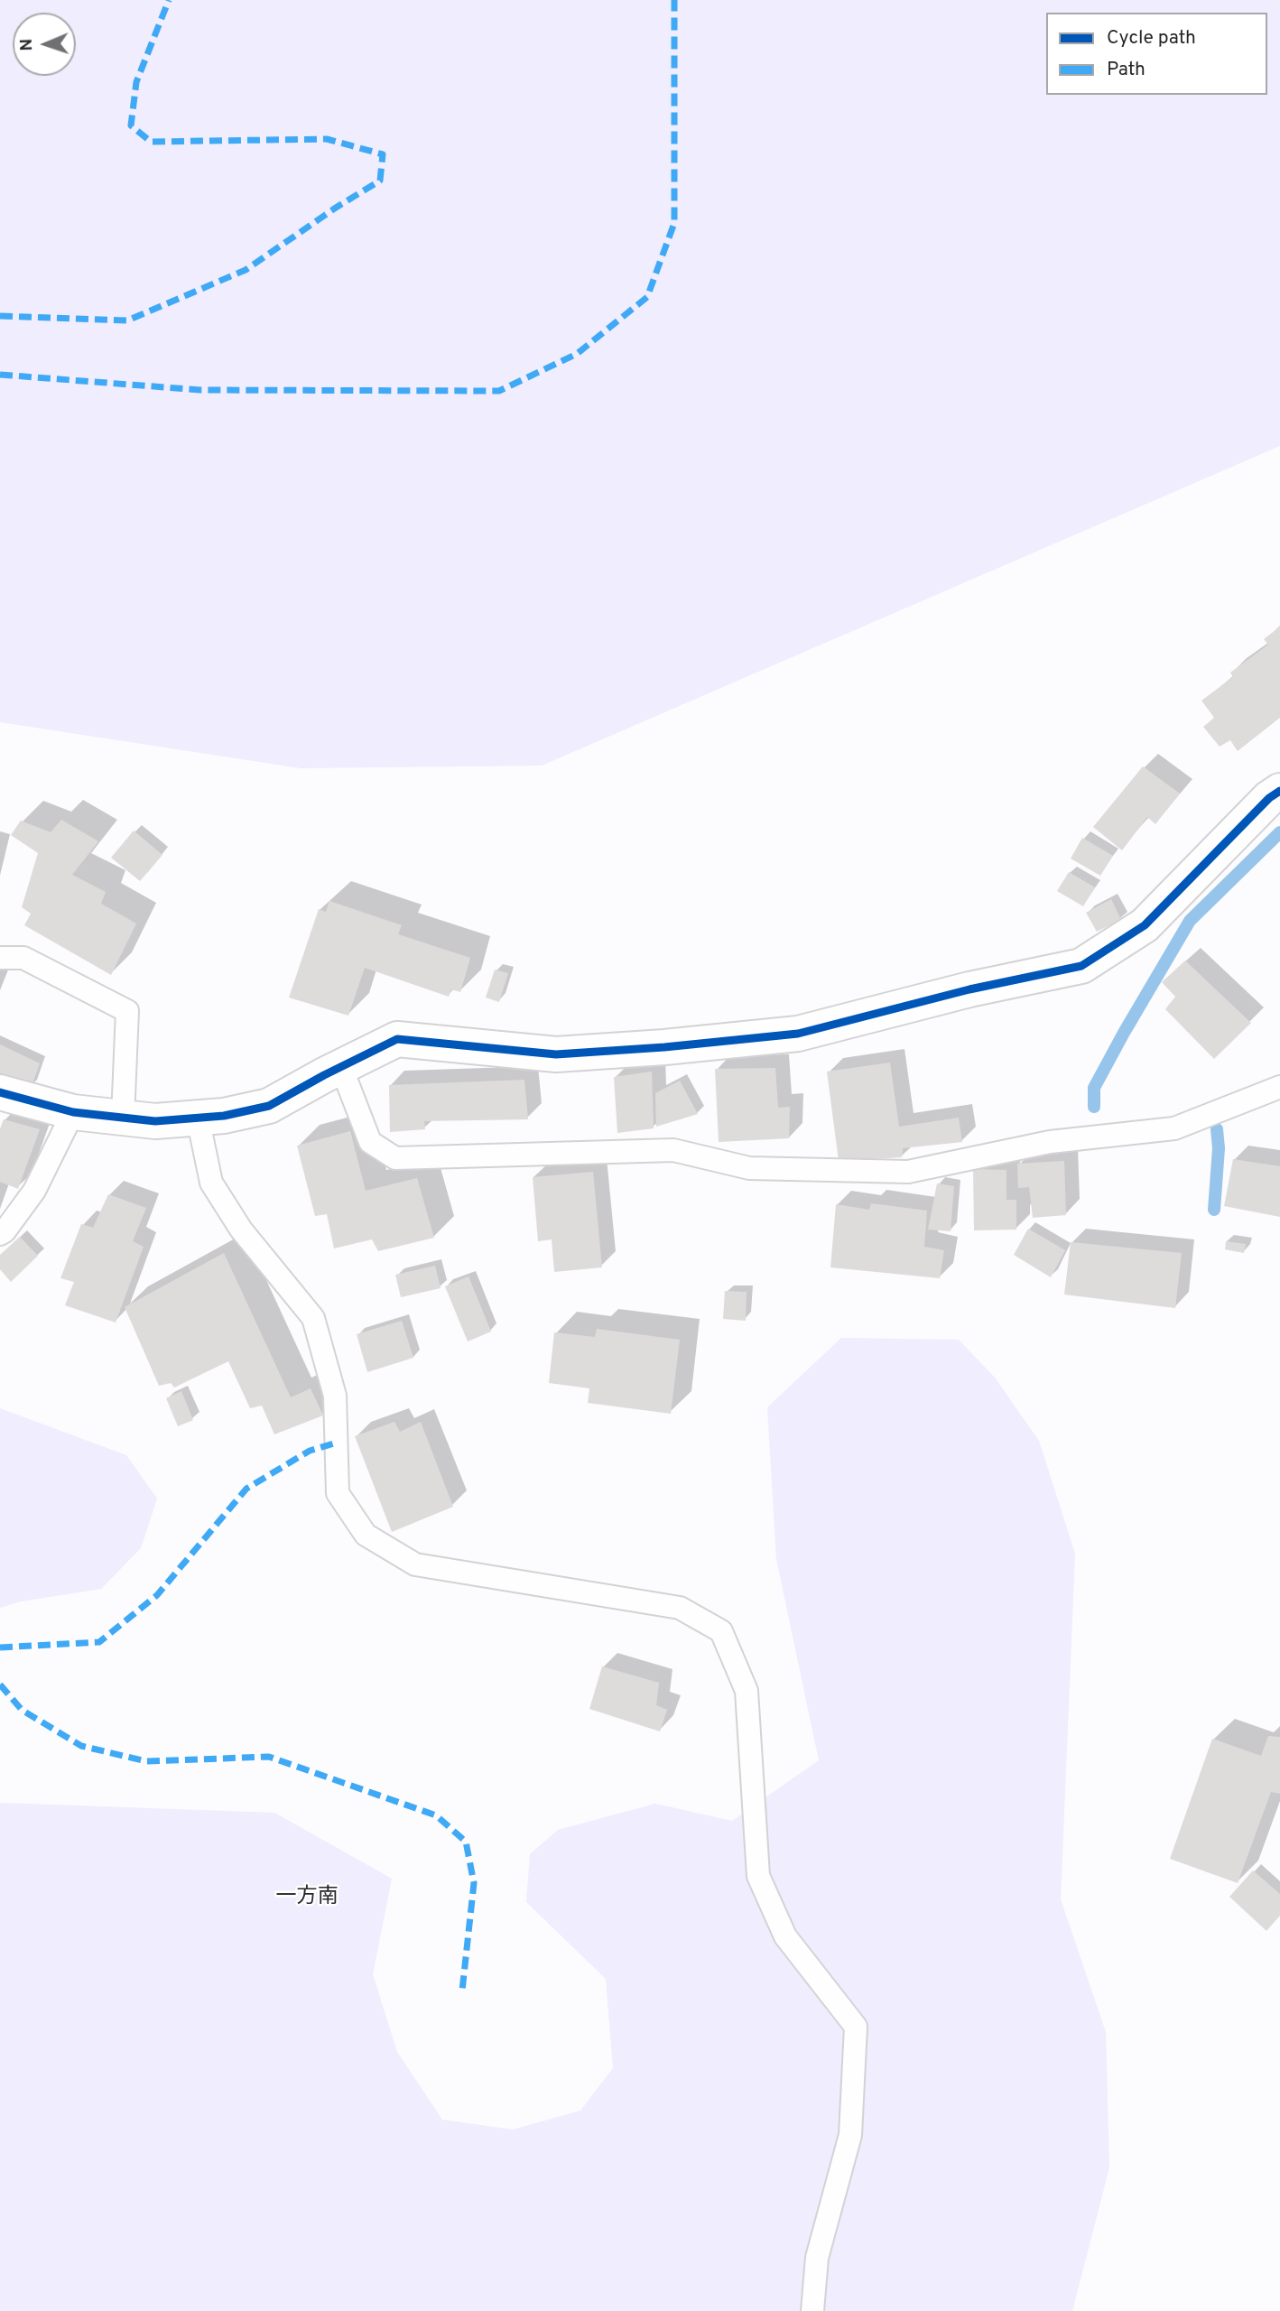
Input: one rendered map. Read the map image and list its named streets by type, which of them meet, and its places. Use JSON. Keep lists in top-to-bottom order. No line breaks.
{"districts":["一方南"],"legend":["Cycle path","Path"],"north":"left"}
